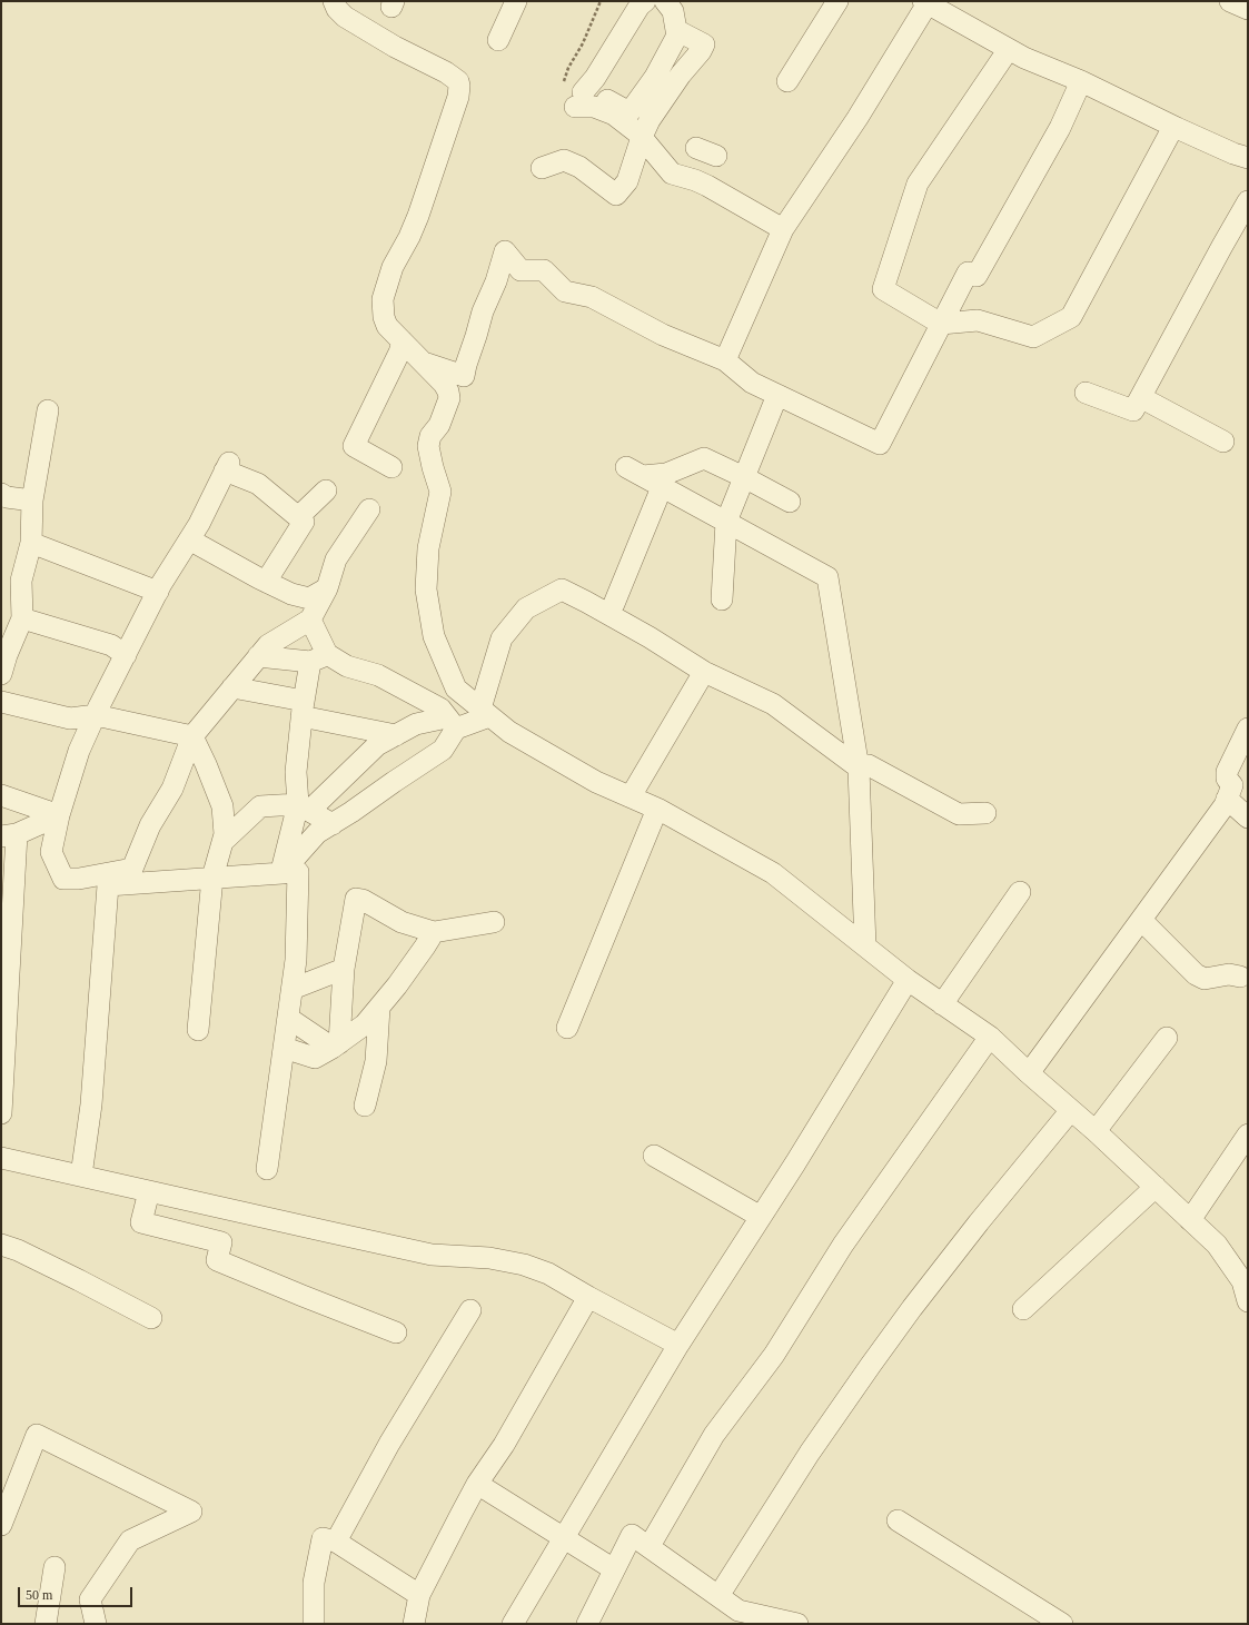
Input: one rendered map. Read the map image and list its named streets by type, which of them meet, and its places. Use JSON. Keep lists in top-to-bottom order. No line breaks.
{"scale_bar":"50 m"}
